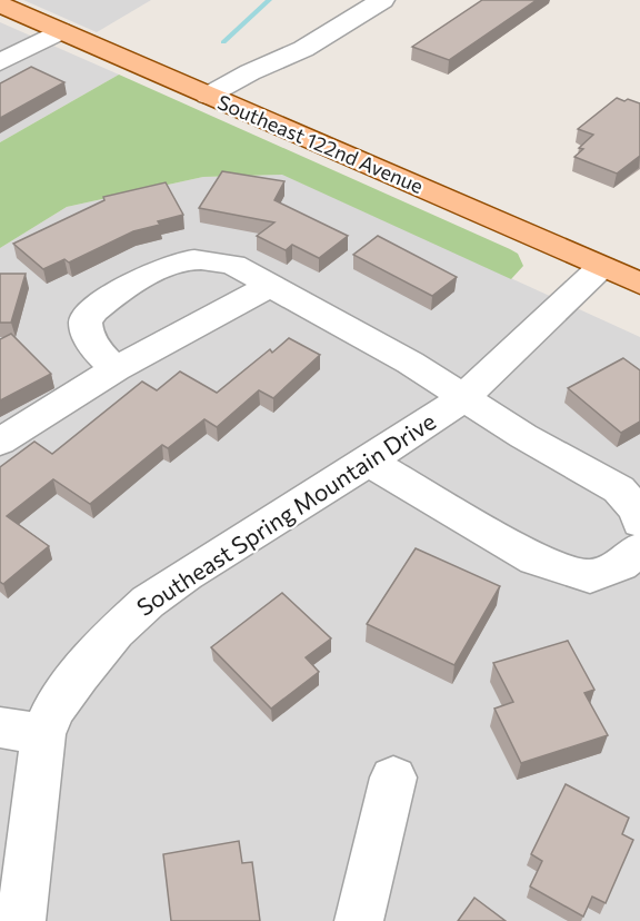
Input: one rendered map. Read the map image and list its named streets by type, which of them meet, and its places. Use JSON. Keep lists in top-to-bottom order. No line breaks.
{"streets":{"main road":["Southeast 122nd Avenue"],"street":["Southeast Spring Mountain Drive"]},"crossings":[["Southeast 122nd Avenue","Southeast Spring Mountain Drive"]]}
